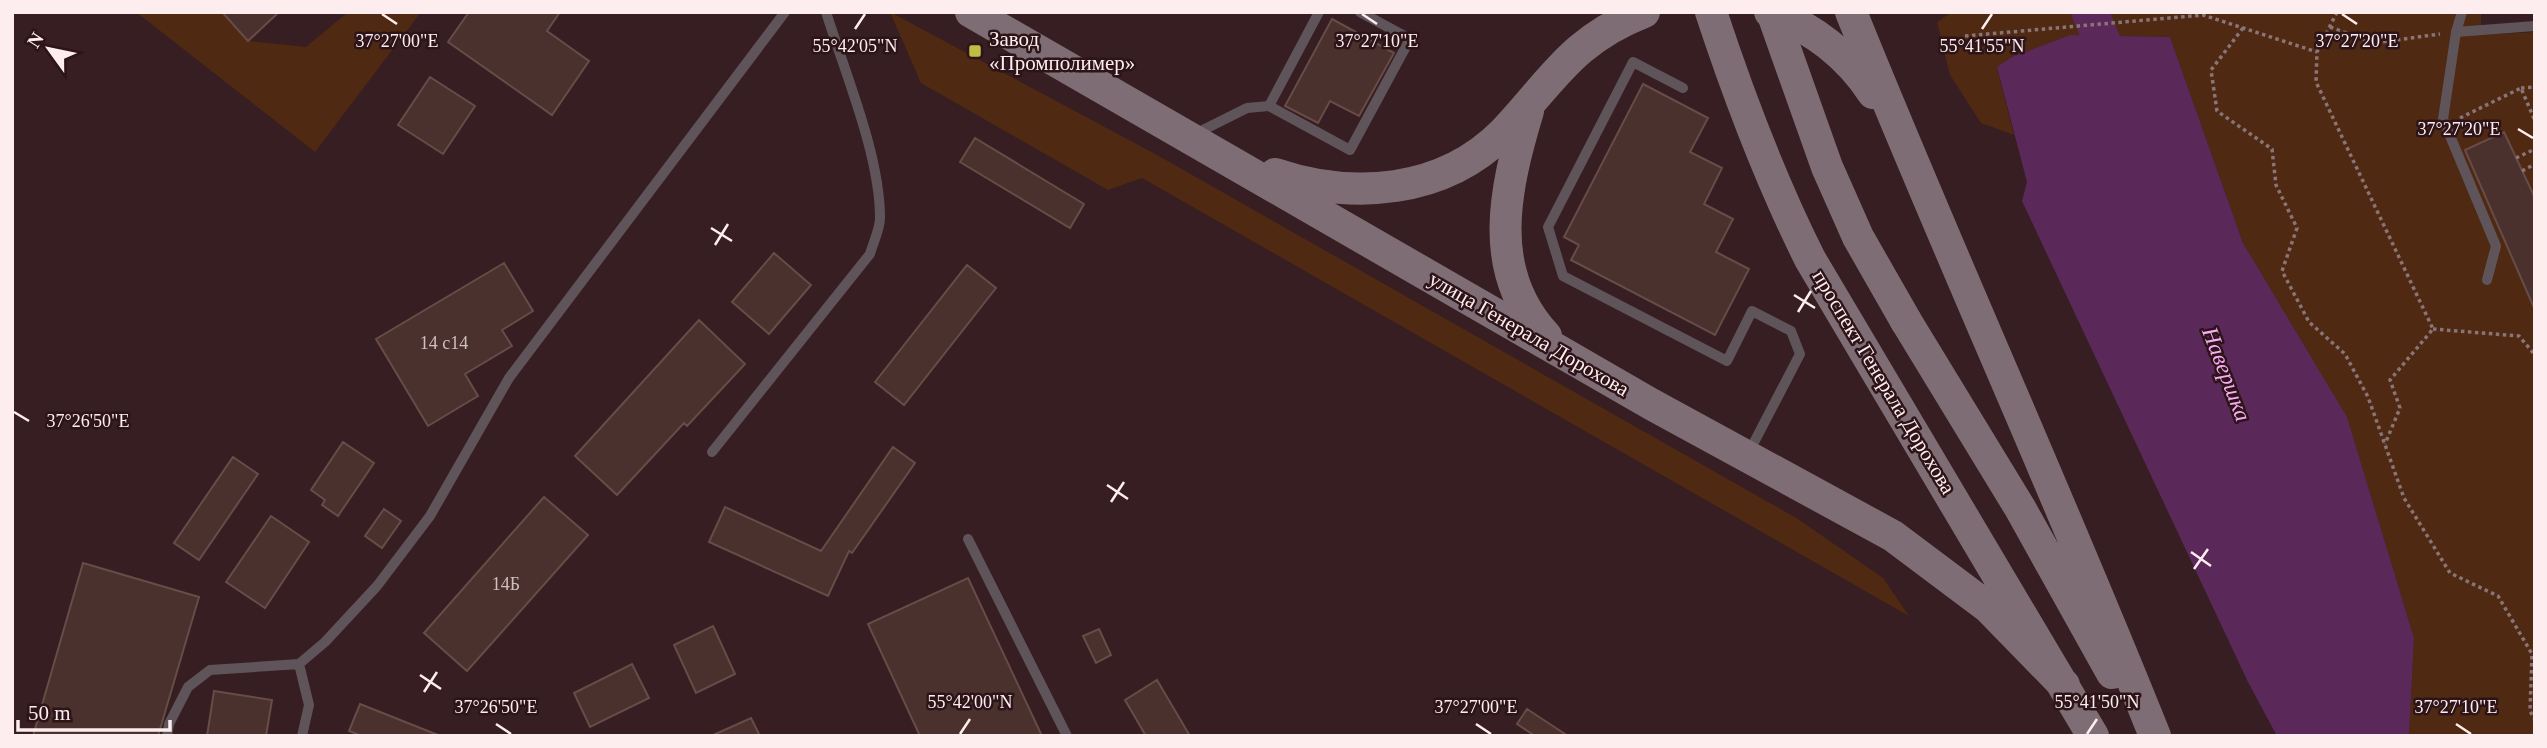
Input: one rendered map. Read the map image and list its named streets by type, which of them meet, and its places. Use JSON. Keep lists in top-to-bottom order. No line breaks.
{"streets":{"main road":["улица Генерала Дорохова","проспект Генерала Дорохова"]},"crossings":[["улица Генерала Дорохова","проспект Генерала Дорохова"]],"water":["Навершка"],"places":{"transit":["Завод «Промполимер»"]},"house_numbers":["14 с14","14Б"],"scale_bar":"50 m","north":"top left","coordinates":["37°27'00\"E","37°27'10\"E","37°27'20\"E","55°42'05\"N","55°41'55\"N","37°26'50\"E","55°42'00\"N","55°41'50\"N"]}
